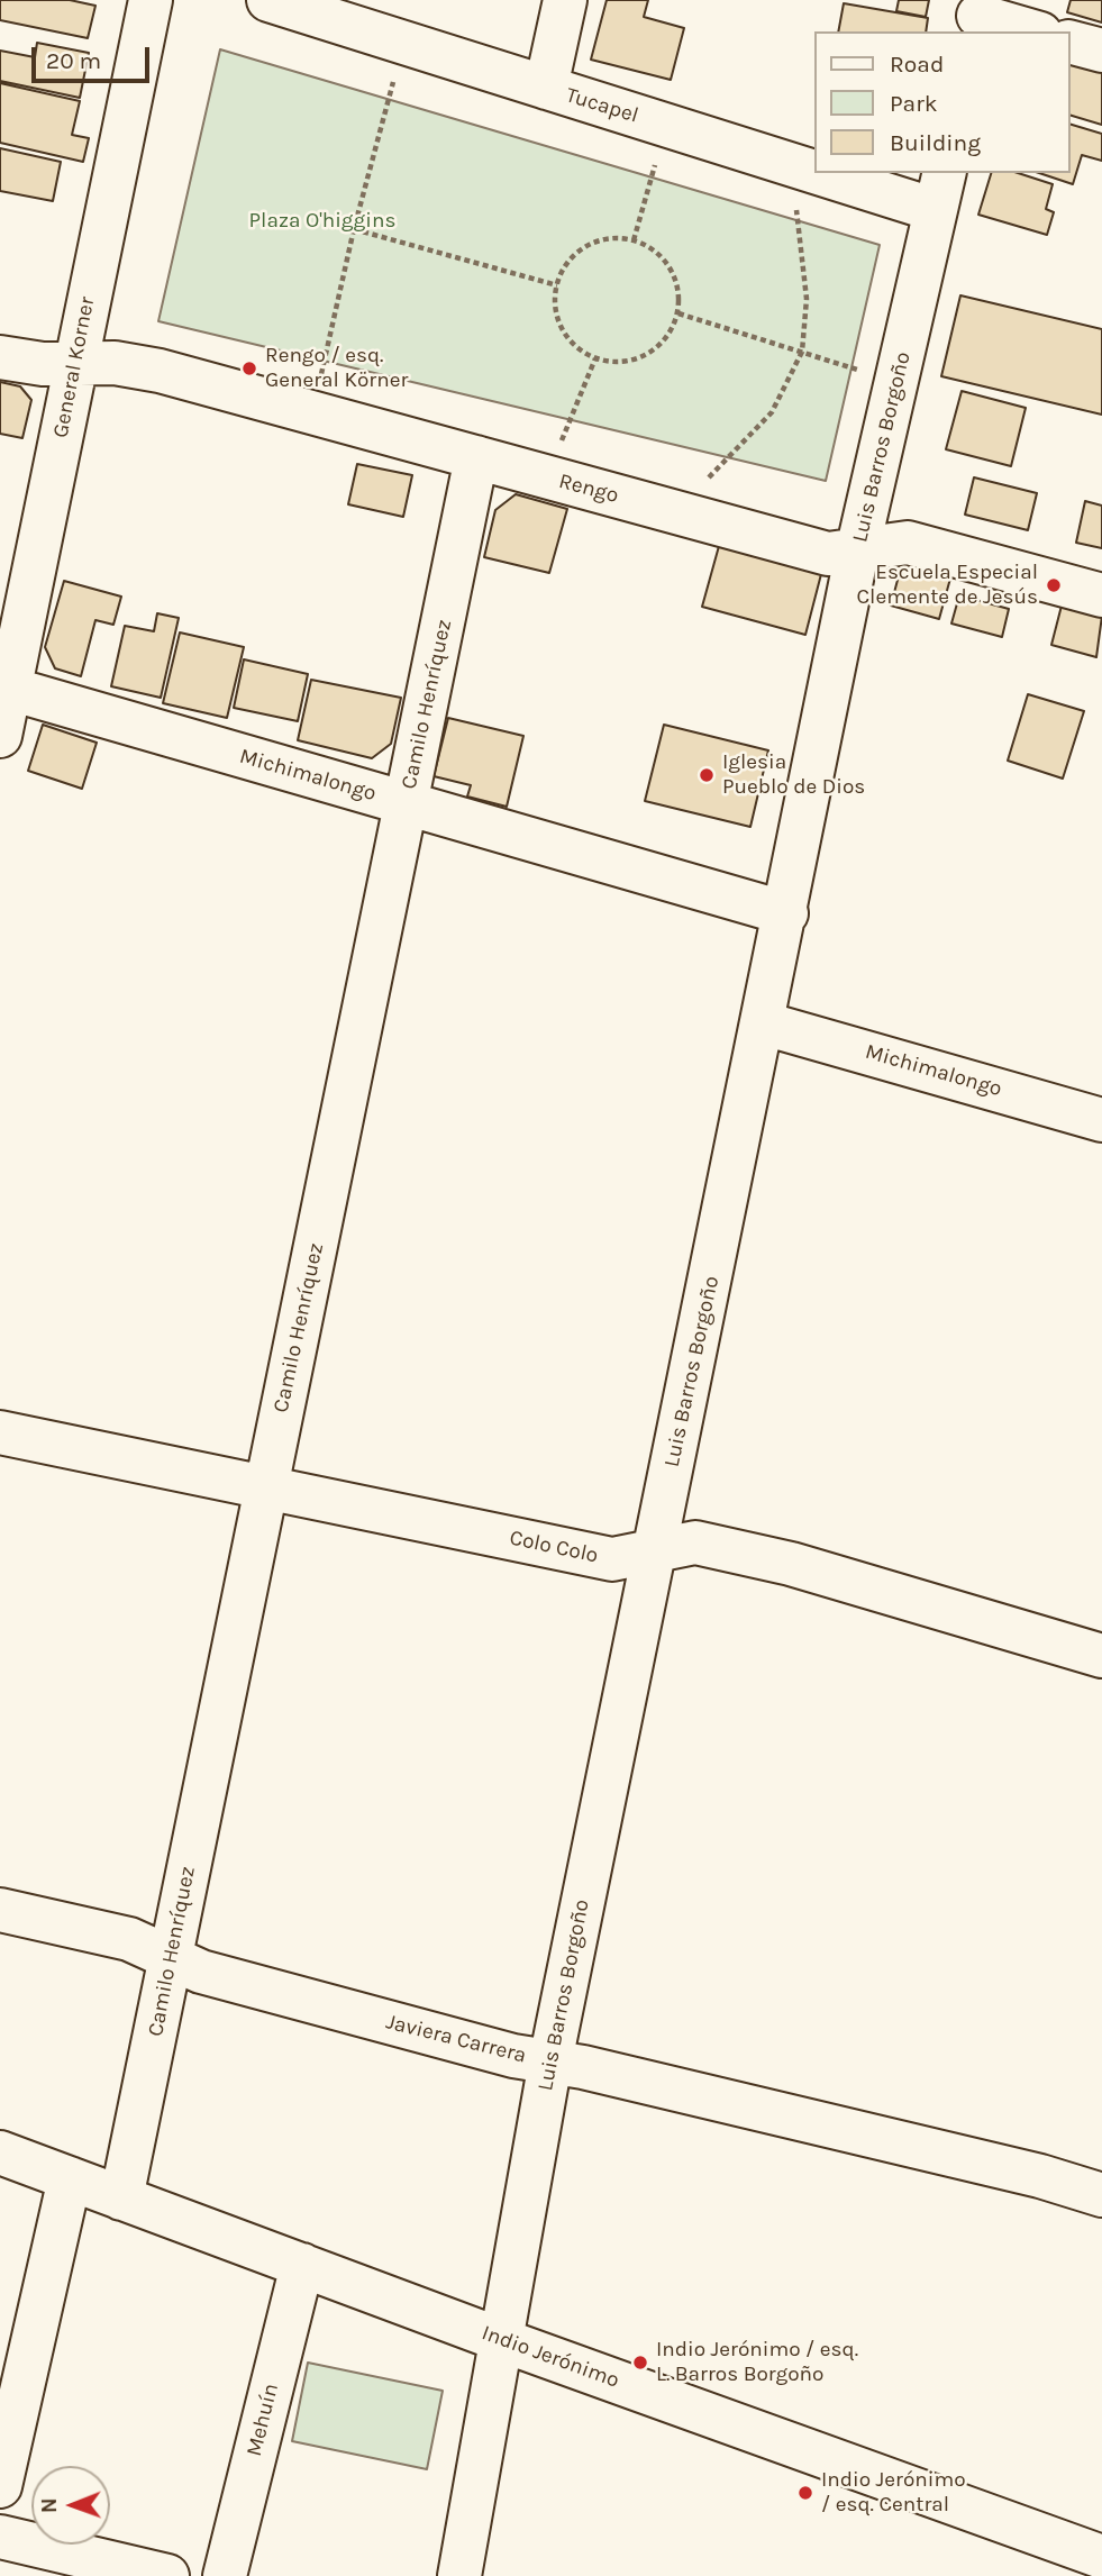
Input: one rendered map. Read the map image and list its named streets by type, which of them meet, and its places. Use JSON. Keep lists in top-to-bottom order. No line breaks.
{"streets":{"street":["Tucapel","General Korner","Luis Barros Borgoño","Rengo","Camilo Henríquez","Michimalongo","Colo Colo","Javiera Carrera","Indio Jerónimo","Mehuín"]},"crossings":[["Tucapel","Luis Barros Borgoño"],["General Korner","Rengo"],["General Korner","Michimalongo"],["Luis Barros Borgoño","Rengo"],["Luis Barros Borgoño","Michimalongo"],["Luis Barros Borgoño","Colo Colo"],["Luis Barros Borgoño","Javiera Carrera"],["Luis Barros Borgoño","Indio Jerónimo"],["Rengo","Camilo Henríquez"],["Camilo Henríquez","Michimalongo"],["Camilo Henríquez","Colo Colo"],["Camilo Henríquez","Javiera Carrera"],["Camilo Henríquez","Indio Jerónimo"],["Indio Jerónimo","Mehuín"]],"parks":["Plaza O'higgins"],"places":["Rengo / esq. General Körner","Escuela Especial Clemente de Jesús","Iglesia Pueblo de Dios","Indio Jerónimo / esq. L. Barros Borgoño","Indio Jerónimo / esq. Central"],"legend":["Road","Park","Building"],"scale_bar":"20 m","north":"left"}
